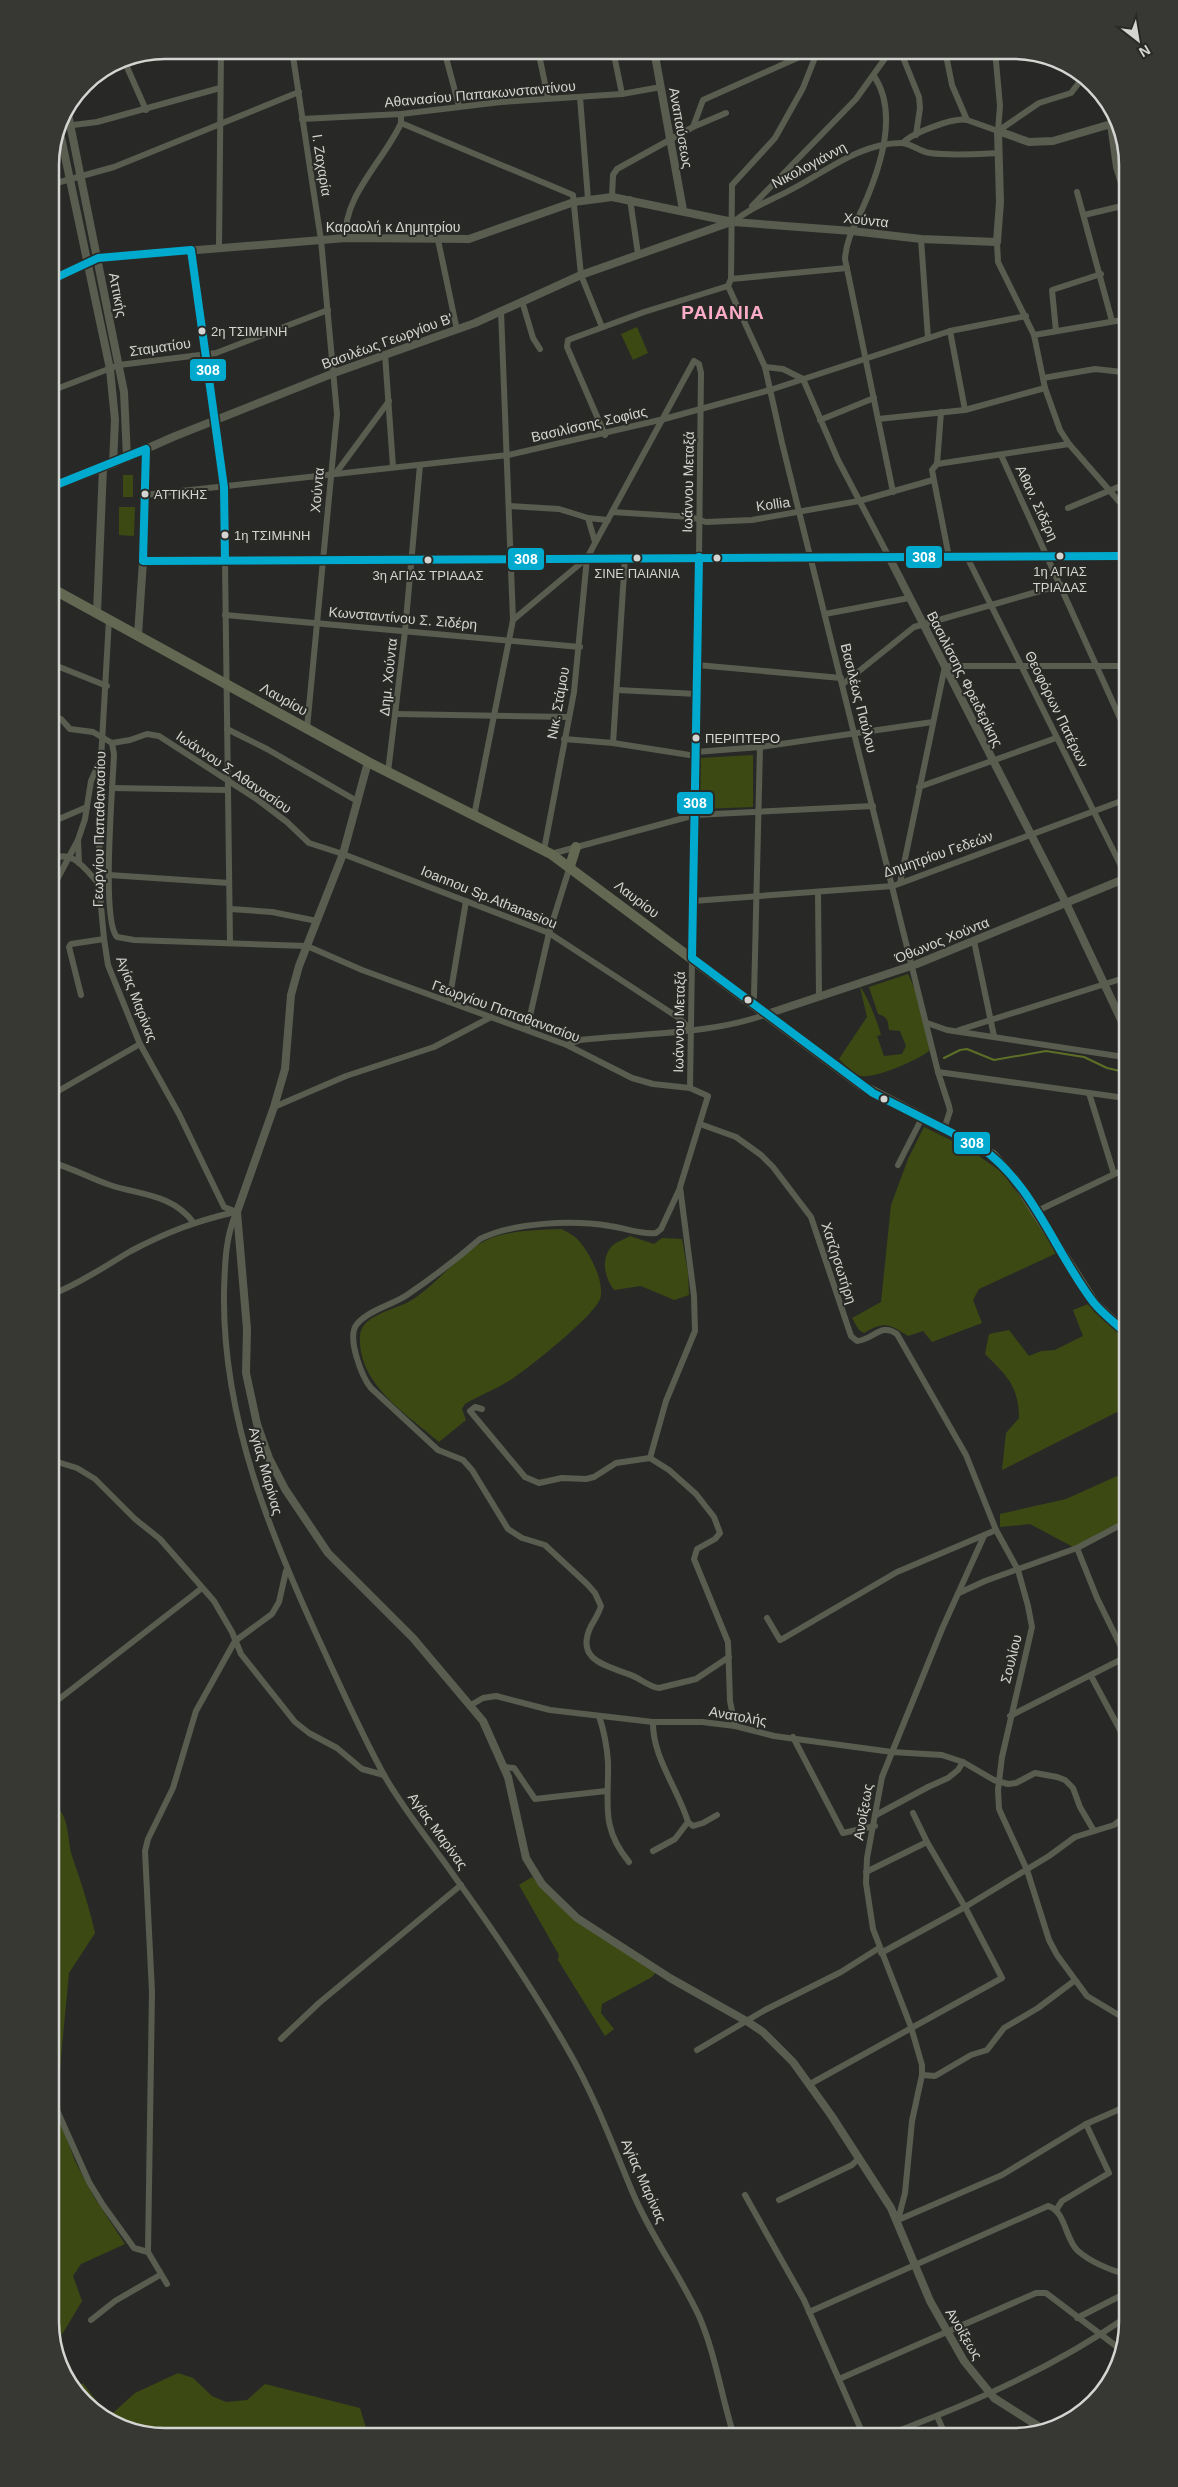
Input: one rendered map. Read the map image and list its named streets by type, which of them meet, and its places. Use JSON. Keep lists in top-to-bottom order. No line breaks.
{"streets":{"main road":["Λαυρίου"],"street":["Αθανασίου Παπακωνσταντίνου","Αναπαύσεως","Ι. Ζαχαρία","Νικολογιάννη","Χούντα","Καραολή κ Δημητρίου","Αττικής","Βασιλέως Γεωργίου Β'","Σταματίου","Βασιλίσσης Σοφίας","Ιωάννου Μεταξά","Αθαν. Σιδέρη","Kollia","Κωνσταντίνου Σ. Σιδέρη","Δημ. Χούντα","Βασιλίσσης Φρειδερίκης","Βασιλέως Παύλου","Νικ. Στάμου","Θεοφόρων Πατέρων","Ιωάννου Σ Αθανασίου","Γεωργίου Παπαθανασίου","Δημητρίου Γεδεών","Ioannou Sp.Athanasiou","Όθωνος Χούντα","Αγίας Μαρίνας","Χατζησωτήρη","Σουλίου","Ανατολής","Ανοίξεως"]},"crossings":[["Αθανασίου Παπακωνσταντίνου","Αναπαύσεως"],["Αθανασίου Παπακωνσταντίνου","Ι. Ζαχαρία"],["Αναπαύσεως","Καραολή κ Δημητρίου"],["Ι. Ζαχαρία","Χούντα"],["Ι. Ζαχαρία","Καραολή κ Δημητρίου"],["Ι. Ζαχαρία","Βασιλέως Γεωργίου Β'"],["Ι. Ζαχαρία","Σταματίου"],["Νικολογιάννη","Χούντα"],["Νικολογιάννη","Καραολή κ Δημητρίου"],["Νικολογιάννη","Βασιλέως Γεωργίου Β'"],["Χούντα","Καραολή κ Δημητρίου"],["Χούντα","Βασιλέως Γεωργίου Β'"],["Χούντα","Βασιλίσσης Σοφίας"],["Χούντα","Κωνσταντίνου Σ. Σιδέρη"],["Χούντα","Λαυρίου"],["Καραολή κ Δημητρίου","Αττικής"],["Καραολή κ Δημητρίου","Βασιλέως Γεωργίου Β'"],["Αττικής","Βασιλέως Γεωργίου Β'"],["Αττικής","Σταματίου"],["Βασιλίσσης Σοφίας","Ιωάννου Μεταξά"],["Βασιλίσσης Σοφίας","Δημ. Χούντα"],["Βασιλίσσης Σοφίας","Βασιλίσσης Φρειδερίκης"],["Βασιλίσσης Σοφίας","Βασιλέως Παύλου"],["Ιωάννου Μεταξά","Kollia"],["Ιωάννου Μεταξά","Λαυρίου"],["Ιωάννου Μεταξά","Γεωργίου Παπαθανασίου"],["Ιωάννου Μεταξά","Δημητρίου Γεδεών"],["Ιωάννου Μεταξά","Ioannou Sp.Athanasiou"],["Kollia","Βασιλίσσης Φρειδερίκης"],["Kollia","Βασιλέως Παύλου"],["Κωνσταντίνου Σ. Σιδέρη","Δημ. Χούντα"],["Κωνσταντίνου Σ. Σιδέρη","Νικ. Στάμου"],["Δημ. Χούντα","Λαυρίου"],["Βασιλίσσης Φρειδερίκης","Δημητρίου Γεδεών"],["Βασιλίσσης Φρειδερίκης","Όθωνος Χούντα"],["Βασιλέως Παύλου","Λαυρίου"],["Βασιλέως Παύλου","Δημητρίου Γεδεών"],["Βασιλέως Παύλου","Όθωνος Χούντα"],["Λαυρίου","Νικ. Στάμου"],["Λαυρίου","Όθωνος Χούντα"],["Λαυρίου","Αγίας Μαρίνας"],["Θεοφόρων Πατέρων","Δημητρίου Γεδεών"],["Ιωάννου Σ Αθανασίου","Γεωργίου Παπαθανασίου"],["Ιωάννου Σ Αθανασίου","Ioannou Sp.Athanasiou"],["Ιωάννου Σ Αθανασίου","Αγίας Μαρίνας"],["Γεωργίου Παπαθανασίου","Αγίας Μαρίνας"],["Ioannou Sp.Athanasiou","Αγίας Μαρίνας"],["Αγίας Μαρίνας","Ανοίξεως"],["Χατζησωτήρη","Σουλίου"],["Σουλίου","Ανατολής"],["Ανατολής","Ανοίξεως"]],"districts":["PAIANIA"],"places":["2η ΤΣΙΜΗΝΗ","ΑΤΤΙΚΗΣ","1η ΤΣΙΜΗΝΗ","1η ΑΓΙΑΣ ΤΡΙΑΔΑΣ","ΣΙΝΕ ΠΑΙΑΝΙΑ","3η ΑΓΙΑΣ ΤΡΙΑΔΑΣ","ΠΕΡΙΠΤΕΡΟ"],"lines":["transit line 308"],"north":"bottom right"}
